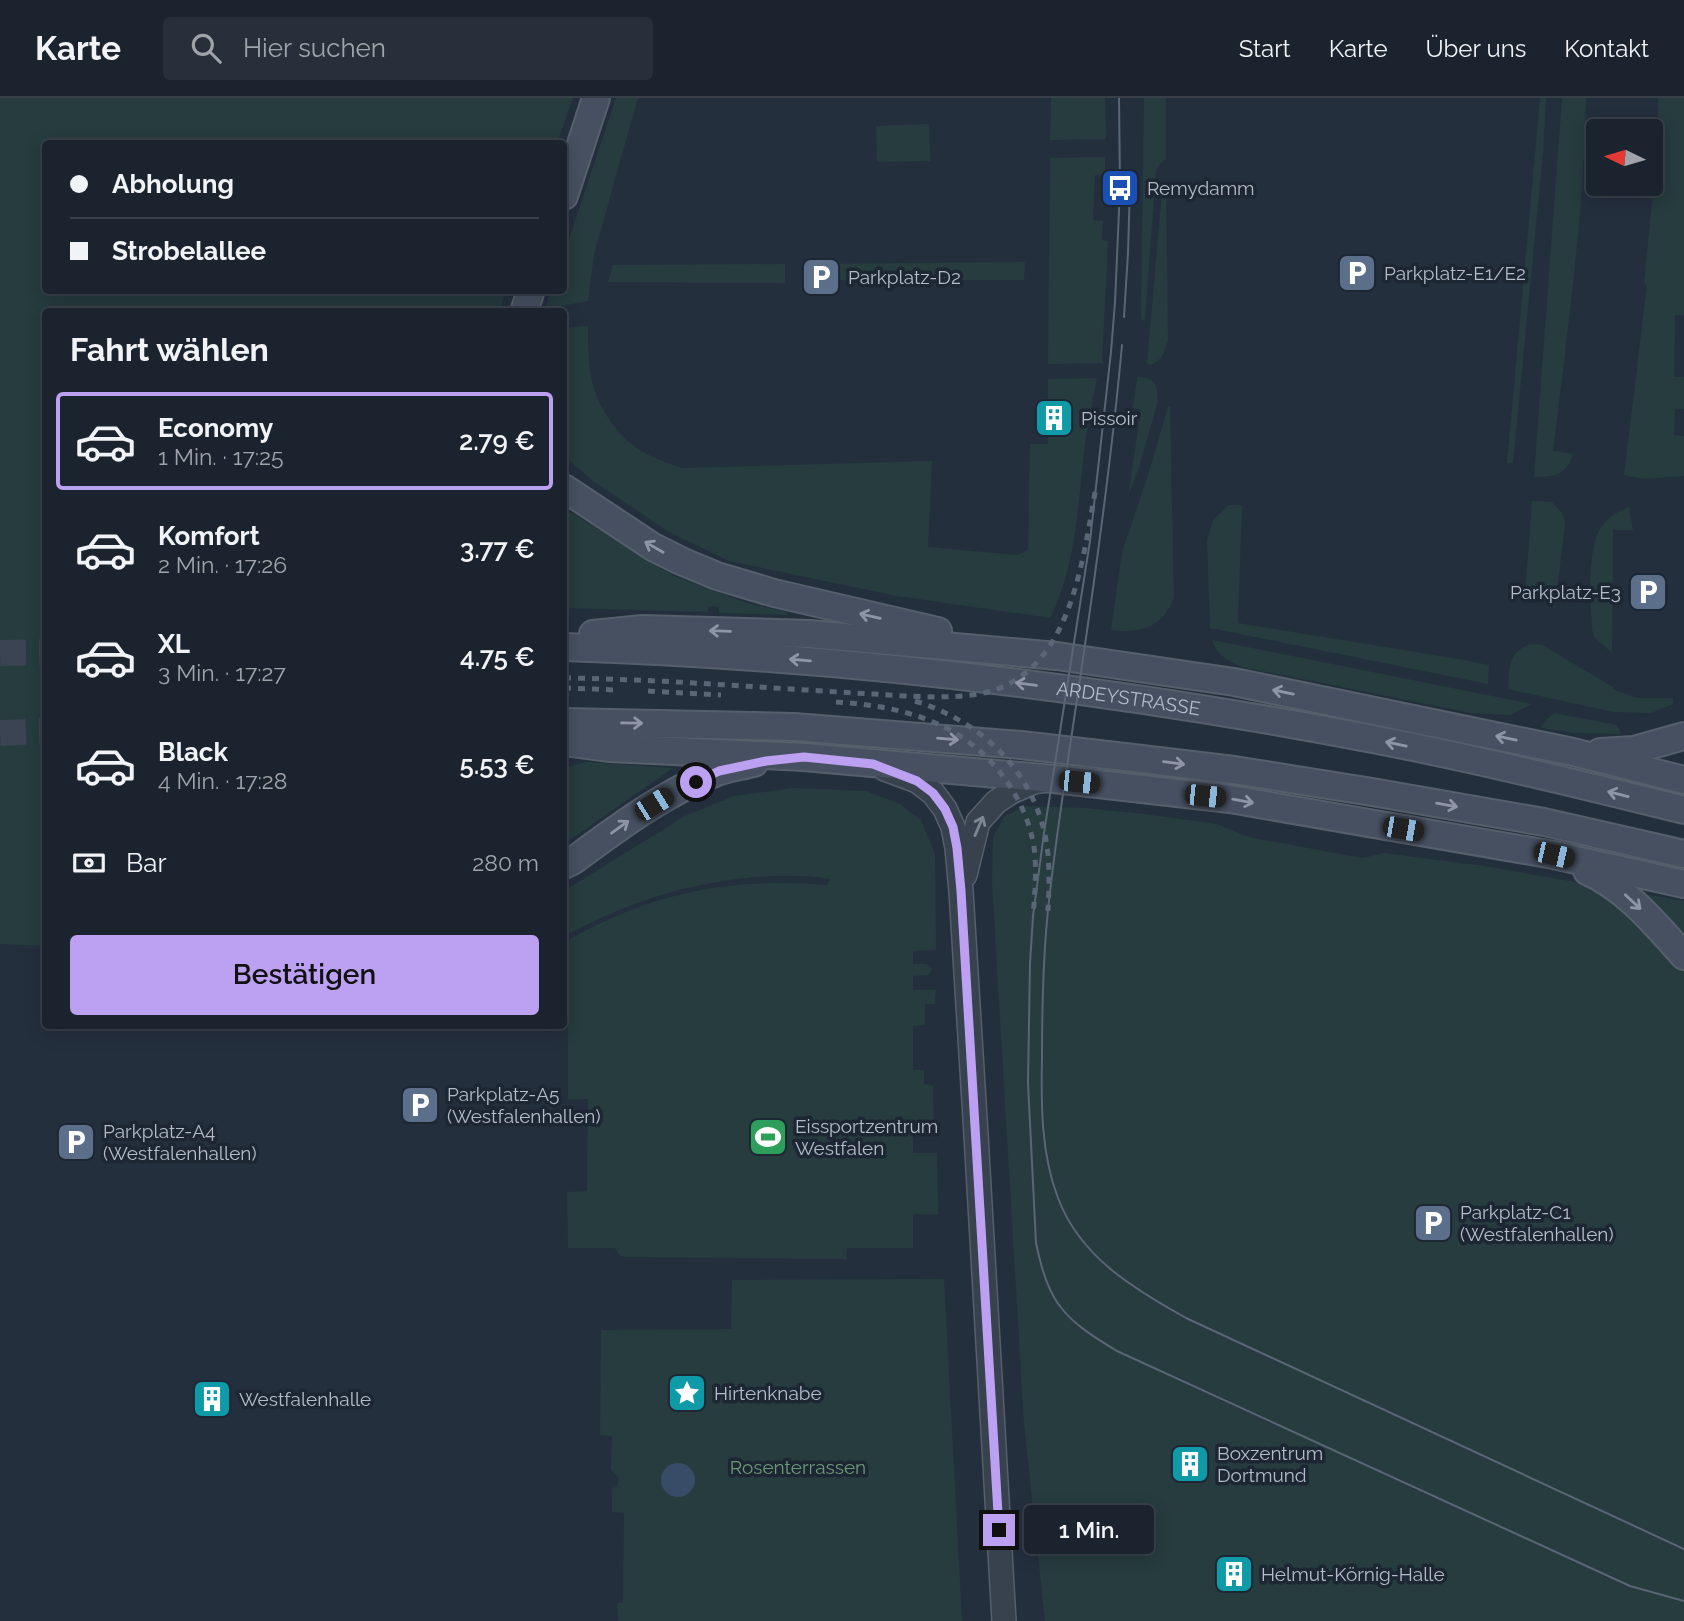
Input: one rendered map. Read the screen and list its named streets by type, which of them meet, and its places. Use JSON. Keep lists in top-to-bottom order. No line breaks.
{"streets":{"main road":["ARDEYSTRASSE"]},"parks":["Rosenterrassen"],"places":{"bus stop":["Remydamm"],"parking":["Parkplatz-E1/E2","Parkplatz-D2","Parkplatz-E3","Parkplatz-A5 (Westfalenhallen)","Parkplatz-A4 (Westfalenhallen)","Parkplatz-C1 (Westfalenhallen)"],"building":["Pissoir","Westfalenhalle","Boxzentrum Dortmund","Helmut-Körnig-Halle"],"sports":["Eissportzentrum Westfalen"],"place":["Hirtenknabe"]},"north":"left","page":{"header":"Karte","search":"Hier suchen","nav":["Start","Karte","Über uns","Kontakt"],"banner":["Abholung","Strobelallee"],"heading":"Fahrt wählen","list":[{"name":"Economy","note":"1 Min. · 17:25","value":"2.79 €"},{"name":"Komfort","note":"2 Min. · 17:26","value":"3.77 €"},{"name":"XL","note":"3 Min. · 17:27","value":"4.75 €"},{"name":"Black","note":"4 Min. · 17:28","value":"5.53 €"}],"pay":["Bar","280 m"],"buttons":"Bestätigen","bubble":"1 Min."}}
